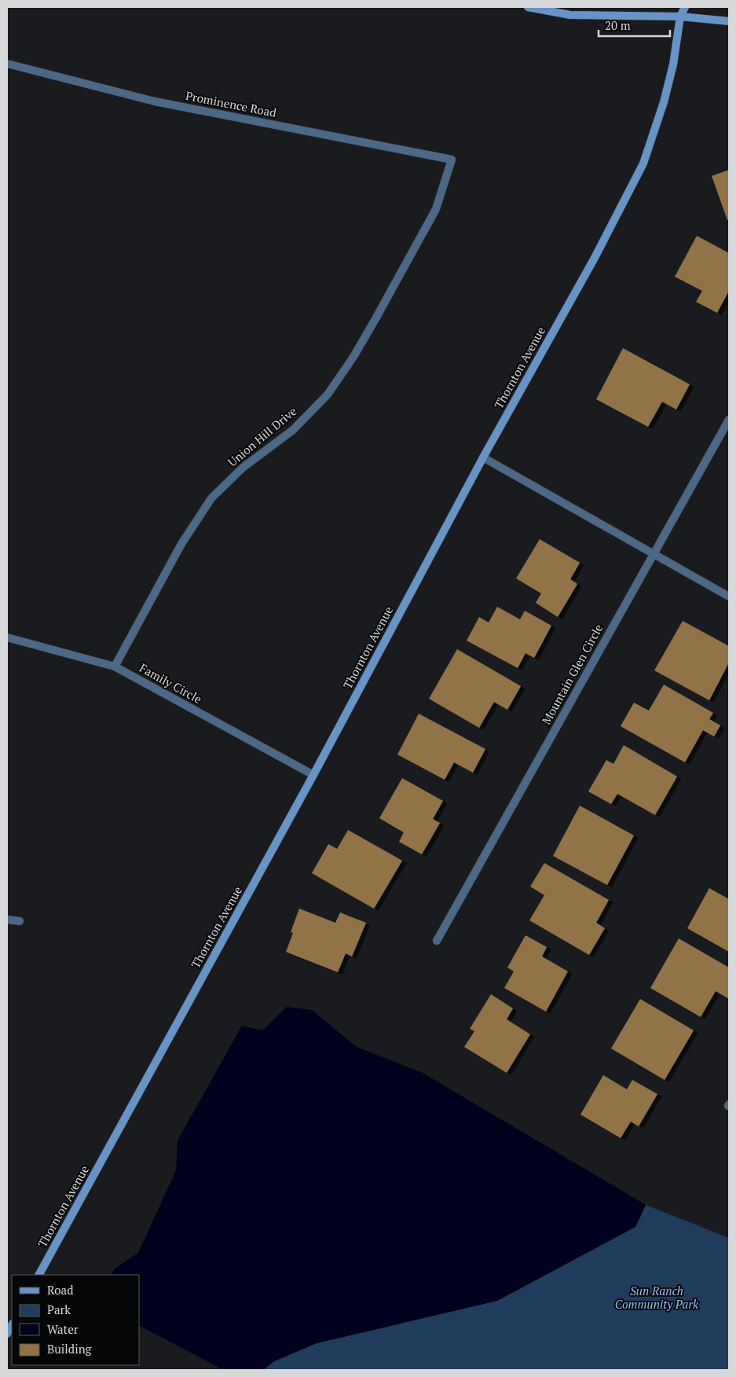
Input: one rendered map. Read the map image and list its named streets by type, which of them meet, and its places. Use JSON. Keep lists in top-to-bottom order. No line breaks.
{"streets":{"street":["Prominence Road","Thornton Avenue","Union Hill Drive","Mountain Glen Circle","Family Circle"]},"crossings":[["Prominence Road","Union Hill Drive"],["Thornton Avenue","Family Circle"],["Union Hill Drive","Family Circle"]],"parks":["Sun Ranch Community Park"],"legend":["Road","Park","Water","Building"],"scale_bar":"20 m"}
